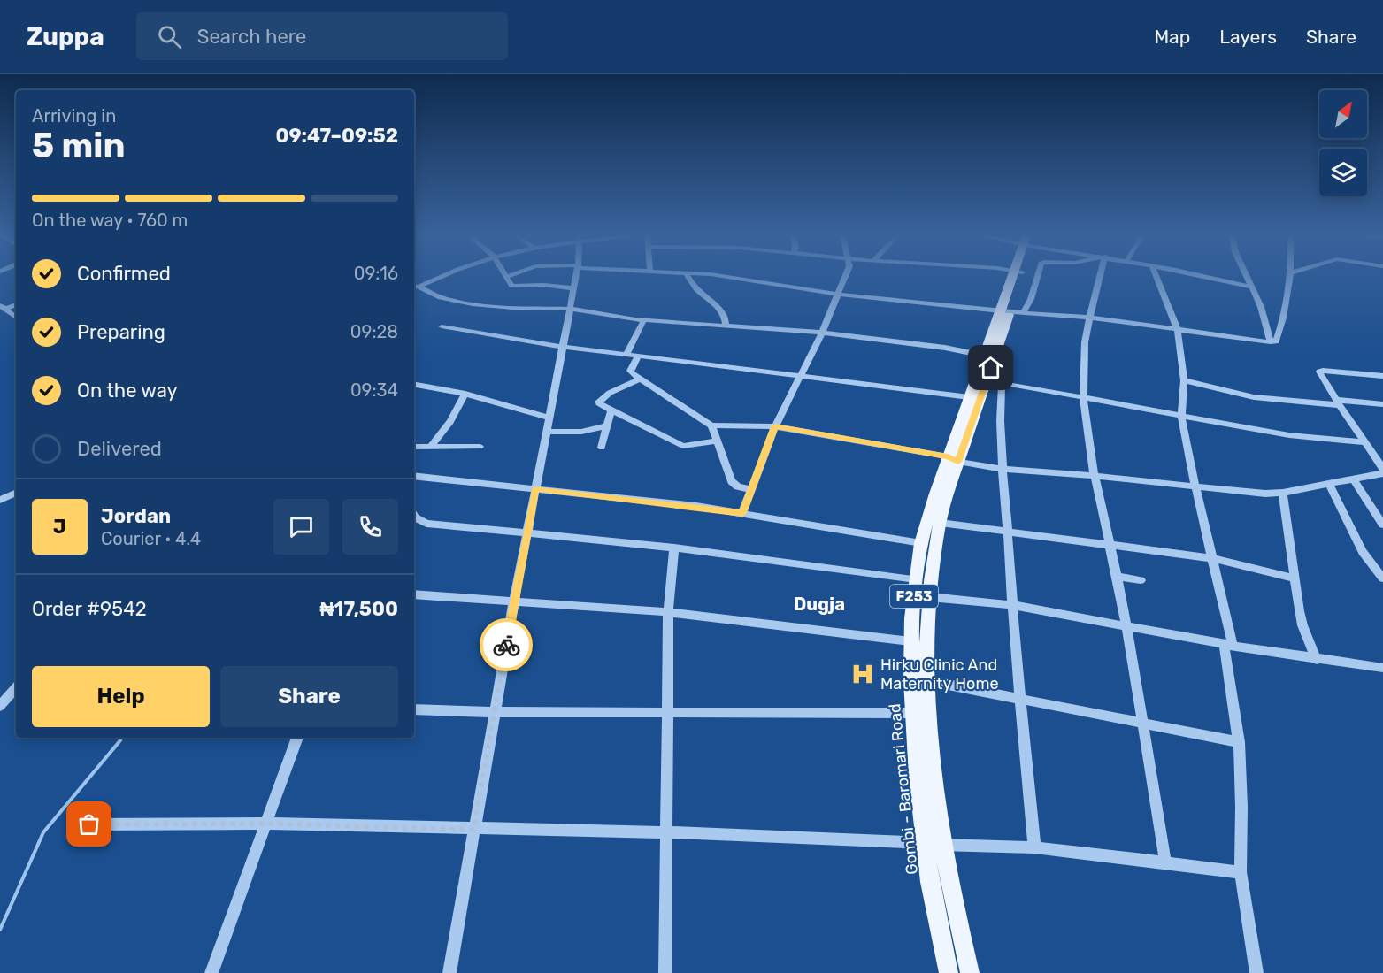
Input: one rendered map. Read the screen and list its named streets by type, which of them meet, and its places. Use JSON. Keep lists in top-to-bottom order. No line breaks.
{"streets":{"main road":["F253","Gombi - Baromari Road"]},"districts":["Dugja"],"places":{"hospital":["Hirku Clinic And Maternity Home"]},"north":"top right","page":{"header":"Zuppa","search":"Search here","nav":["Map","Layers","Share"],"heading":["5 min","Arriving in","09:47–09:52"],"panel":["Jordan","Courier · 4.4","Order #9542","₦17,500"],"bar":"On the way · 760 m","list":[["Confirmed","09:16"],["Preparing","09:28"],["On the way","09:34"],"Delivered"],"round":"J","buttons":["Help","Share"]}}
